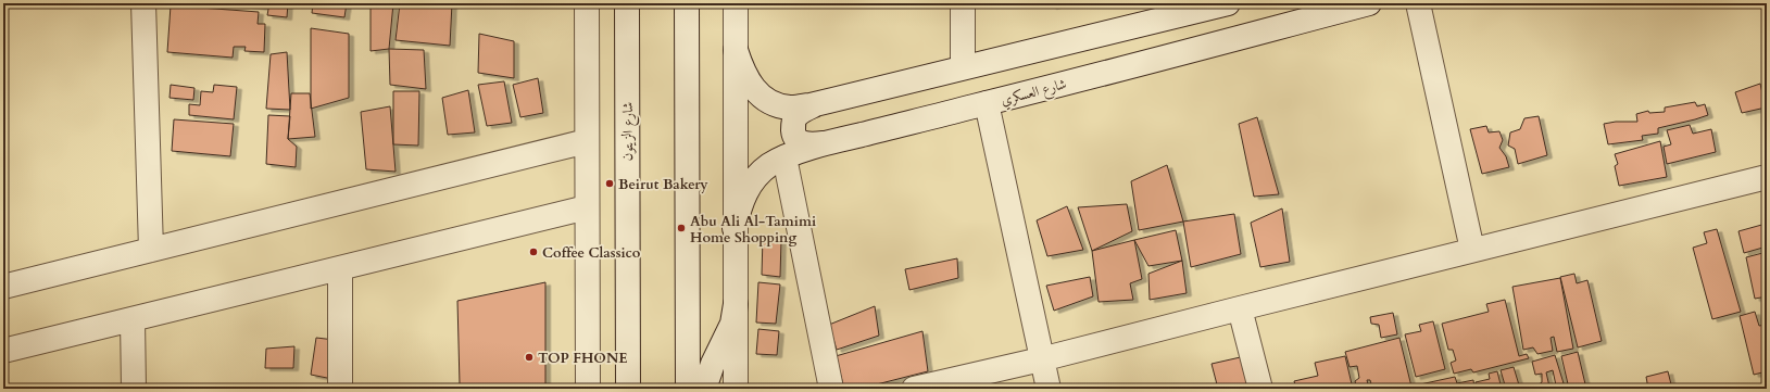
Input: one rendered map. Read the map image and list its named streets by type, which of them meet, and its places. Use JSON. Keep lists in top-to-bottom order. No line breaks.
{"streets":{"street":["شارع العسكري","شارع الزيتون"]},"places":["Beirut Bakery","Abu Ali Al-Tamimi Home Shopping","Coffee Classico","TOP FHONE"]}
